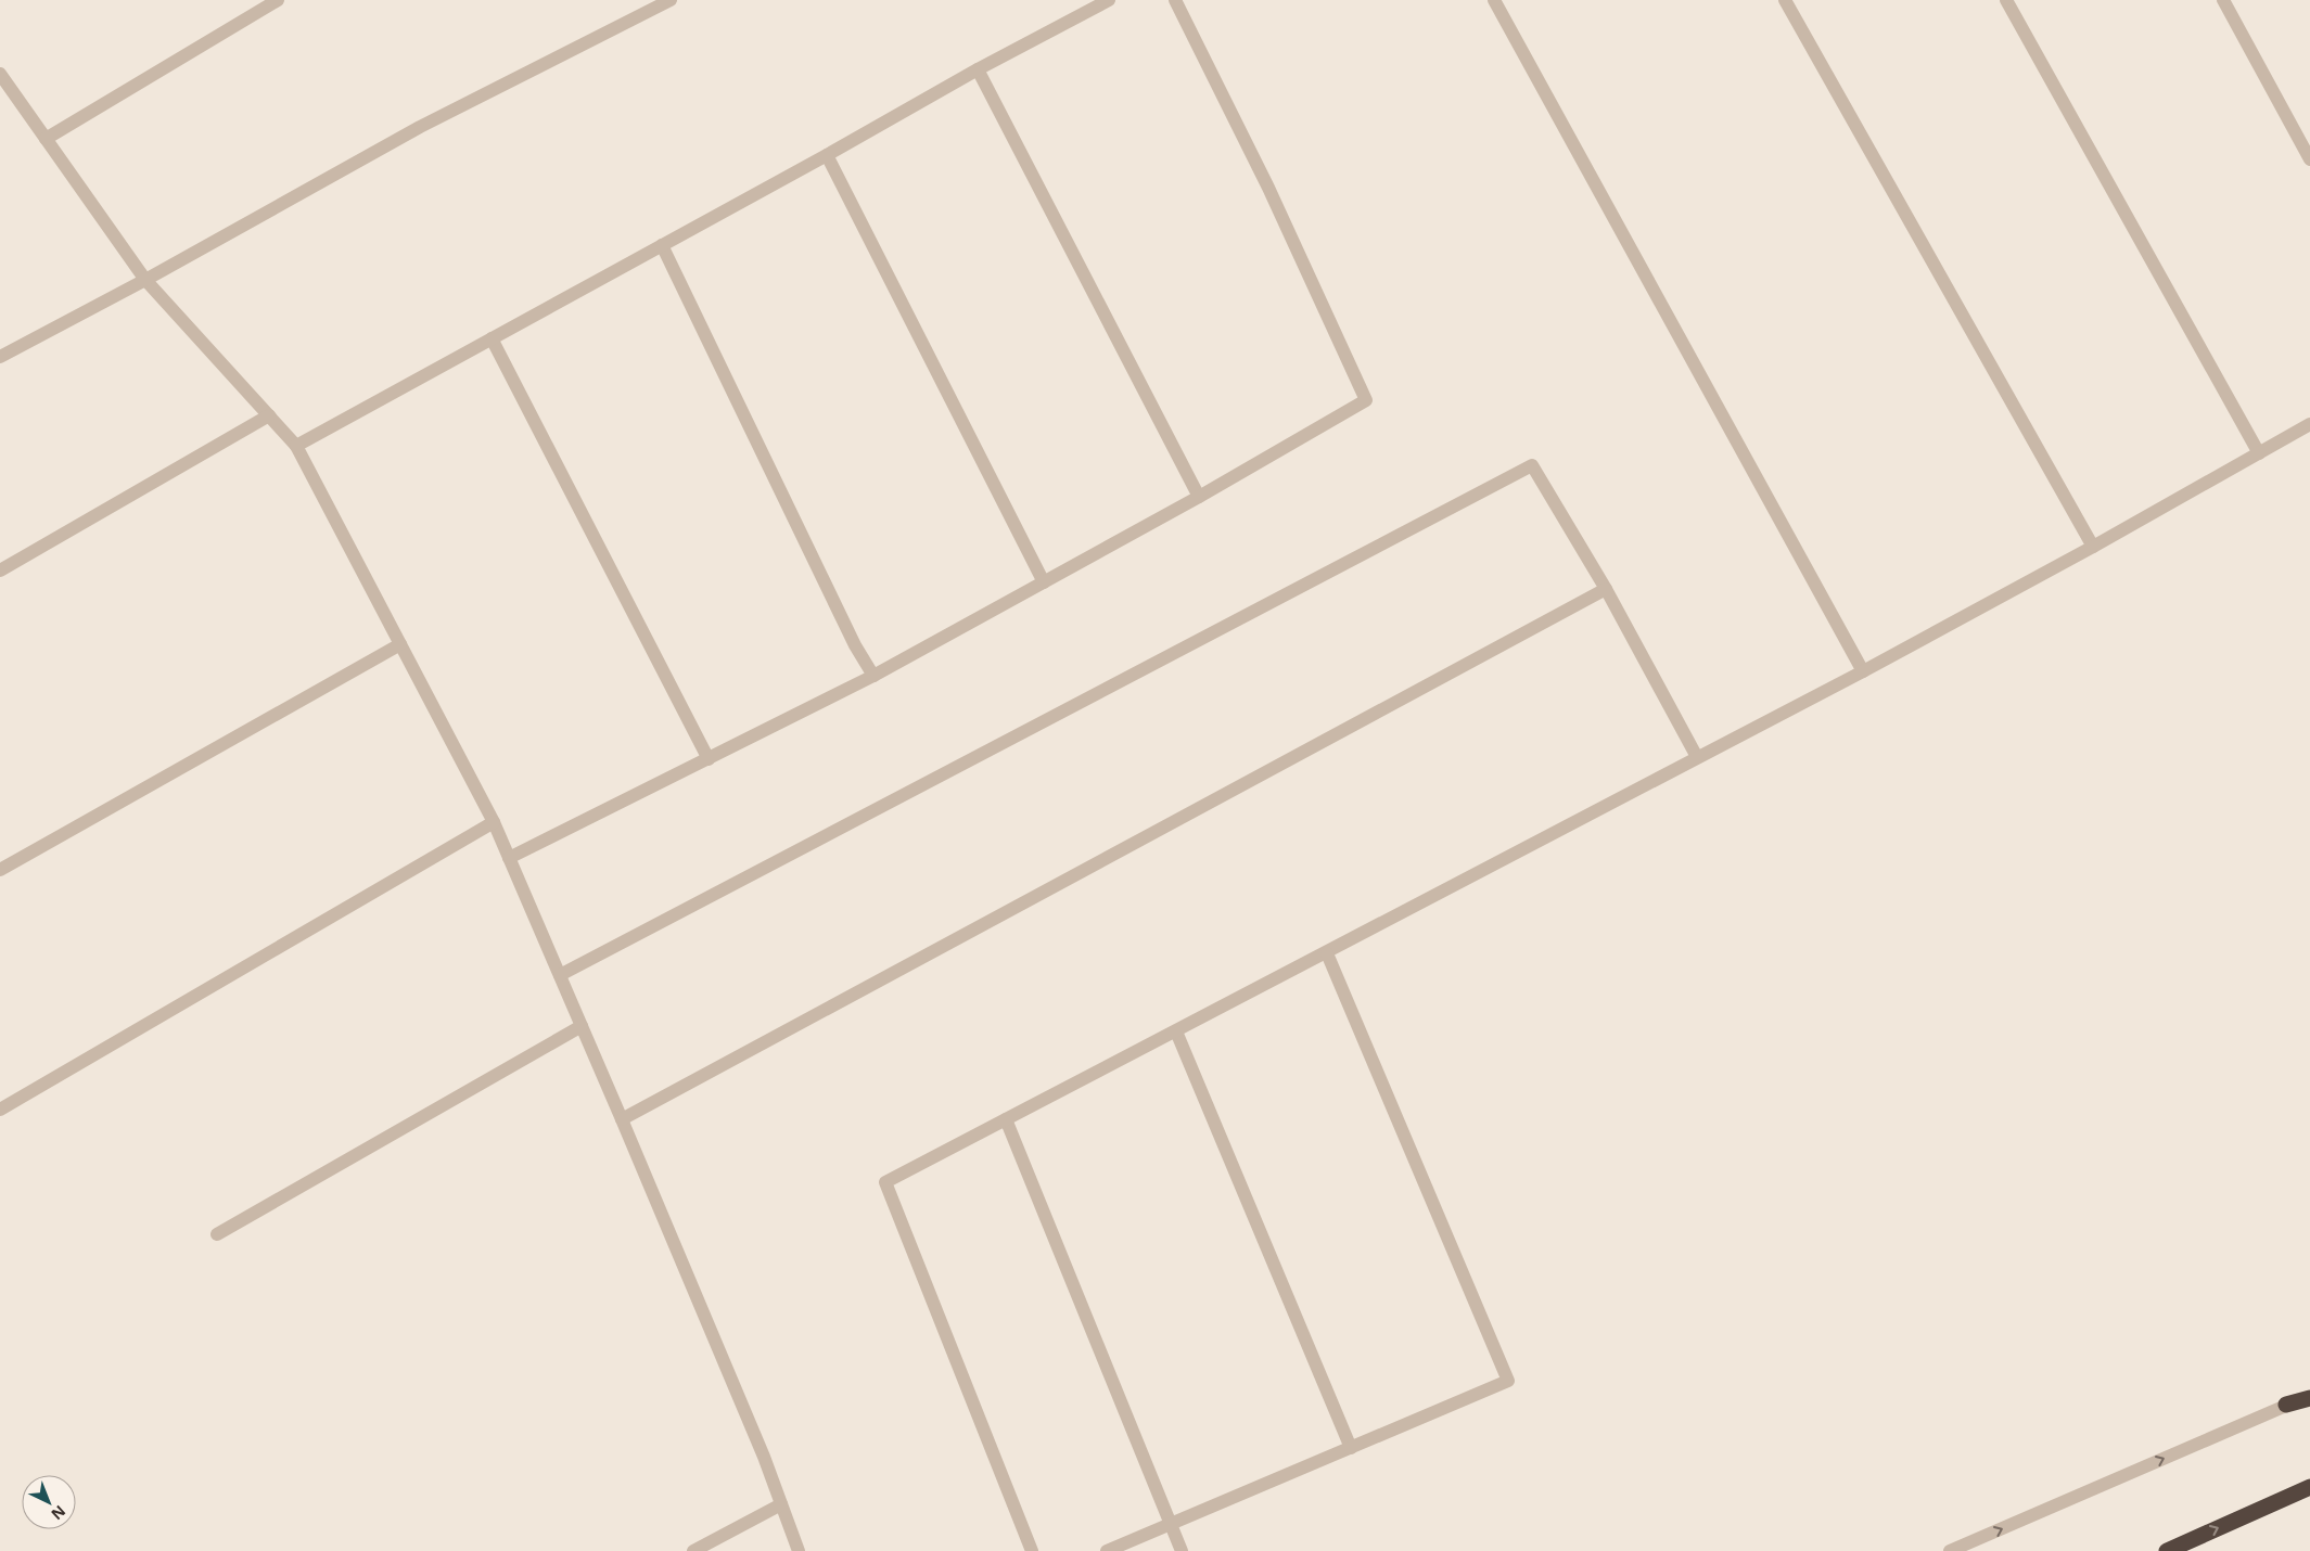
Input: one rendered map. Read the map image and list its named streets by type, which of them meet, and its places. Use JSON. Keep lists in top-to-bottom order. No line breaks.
{"north":"bottom right"}
